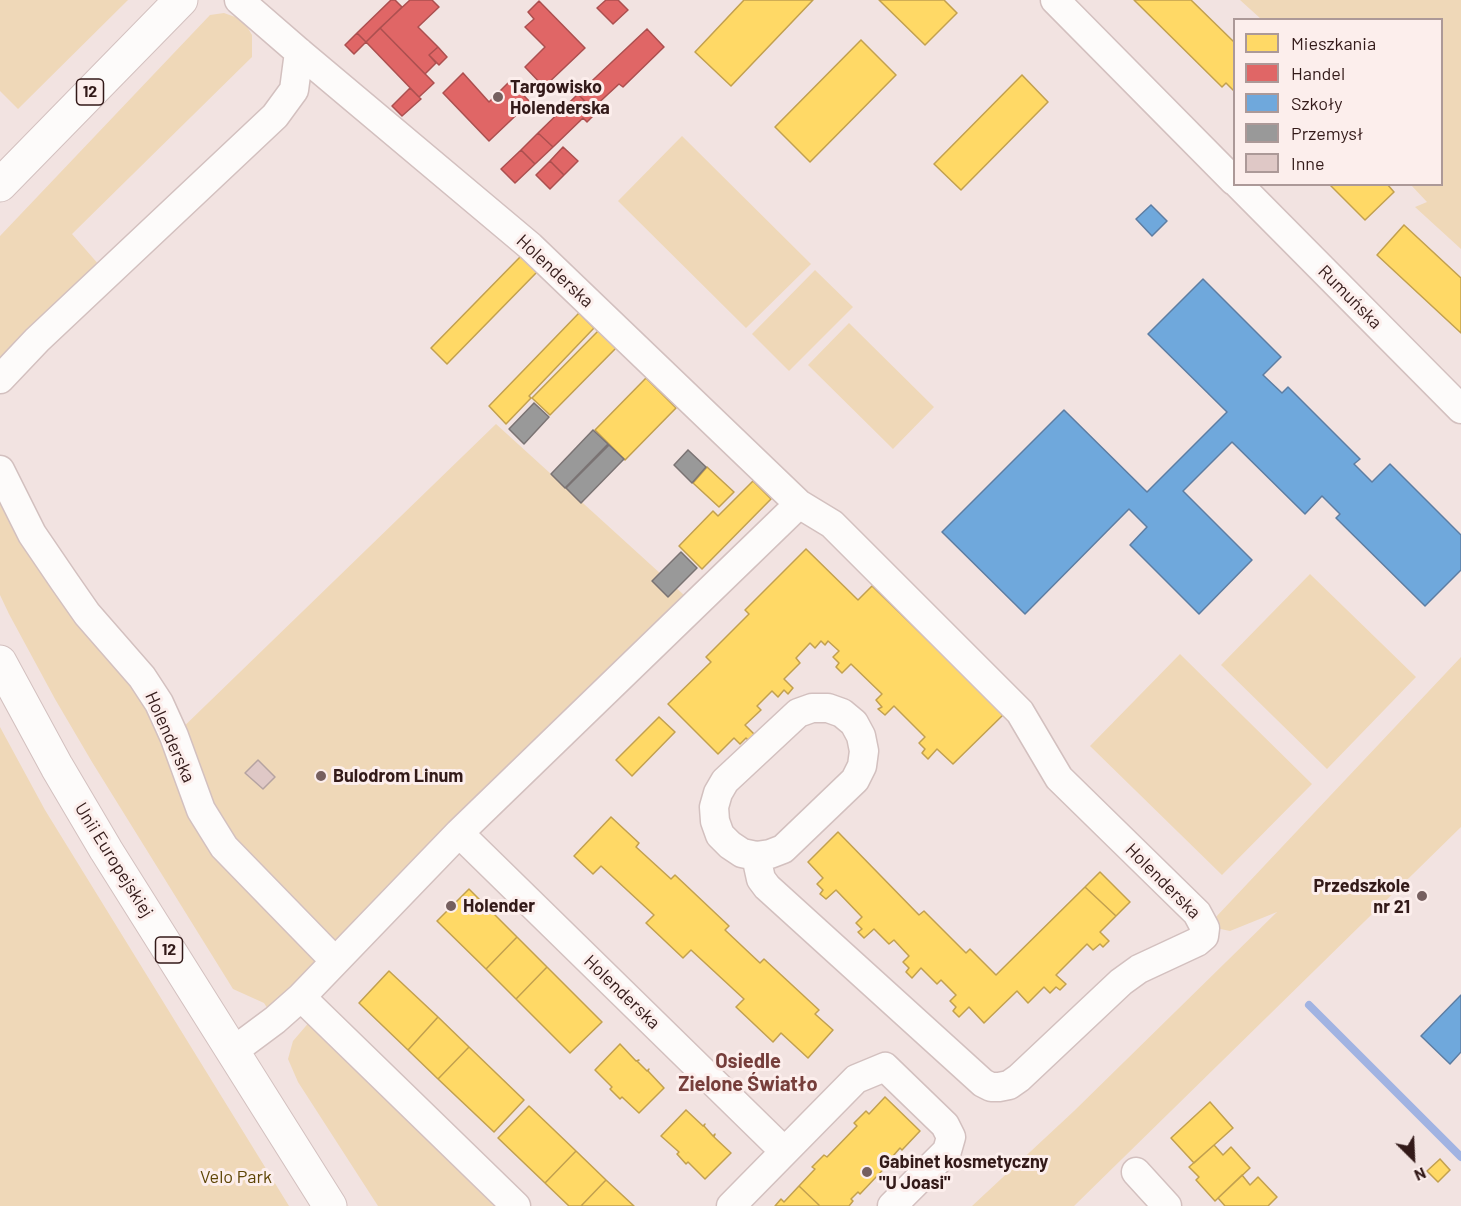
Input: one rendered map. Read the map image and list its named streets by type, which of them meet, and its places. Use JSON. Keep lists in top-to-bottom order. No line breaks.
{"streets":{"main road":["12","Unii Europejskiej"],"street":["Holenderska","Rumuńska"]},"districts":["Osiedle Zielone Światło"],"parks":["Velo Park"],"places":["Targowisko Holenderska","Bulodrom Linum","Przedszkole nr 21","Holender","Gabinet kosmetyczny \"U Joasi\""],"legend":["Mieszkania","Handel","Szkoły","Przemysł","Inne"],"north":"bottom right"}
